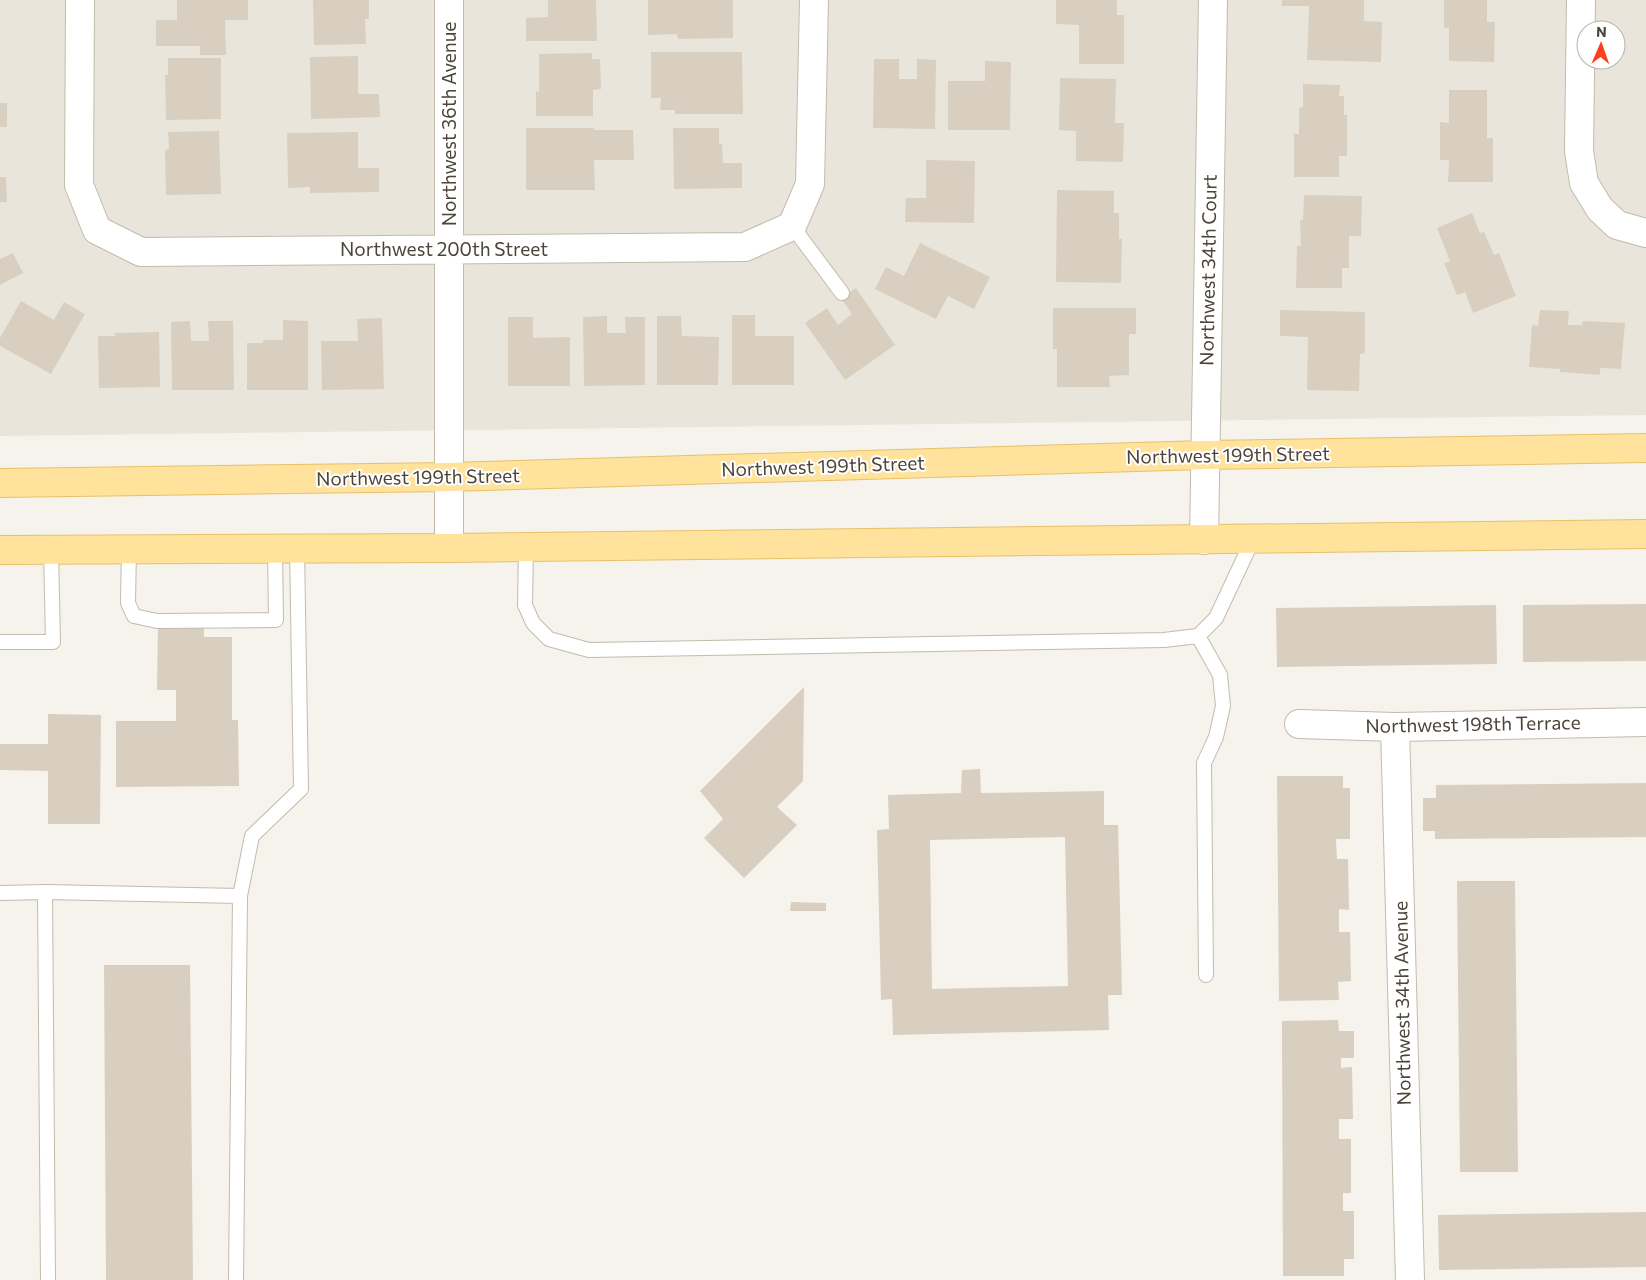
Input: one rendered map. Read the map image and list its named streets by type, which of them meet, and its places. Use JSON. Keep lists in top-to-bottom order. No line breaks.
{"streets":{"main road":["Northwest 199th Street"],"street":["Northwest 36th Avenue","Northwest 200th Street","Northwest 34th Court","Northwest 198th Terrace","Northwest 34th Avenue"]},"crossings":[["Northwest 36th Avenue","Northwest 200th Street"],["Northwest 36th Avenue","Northwest 199th Street"],["Northwest 34th Court","Northwest 199th Street"],["Northwest 198th Terrace","Northwest 34th Avenue"]],"north":"top"}
